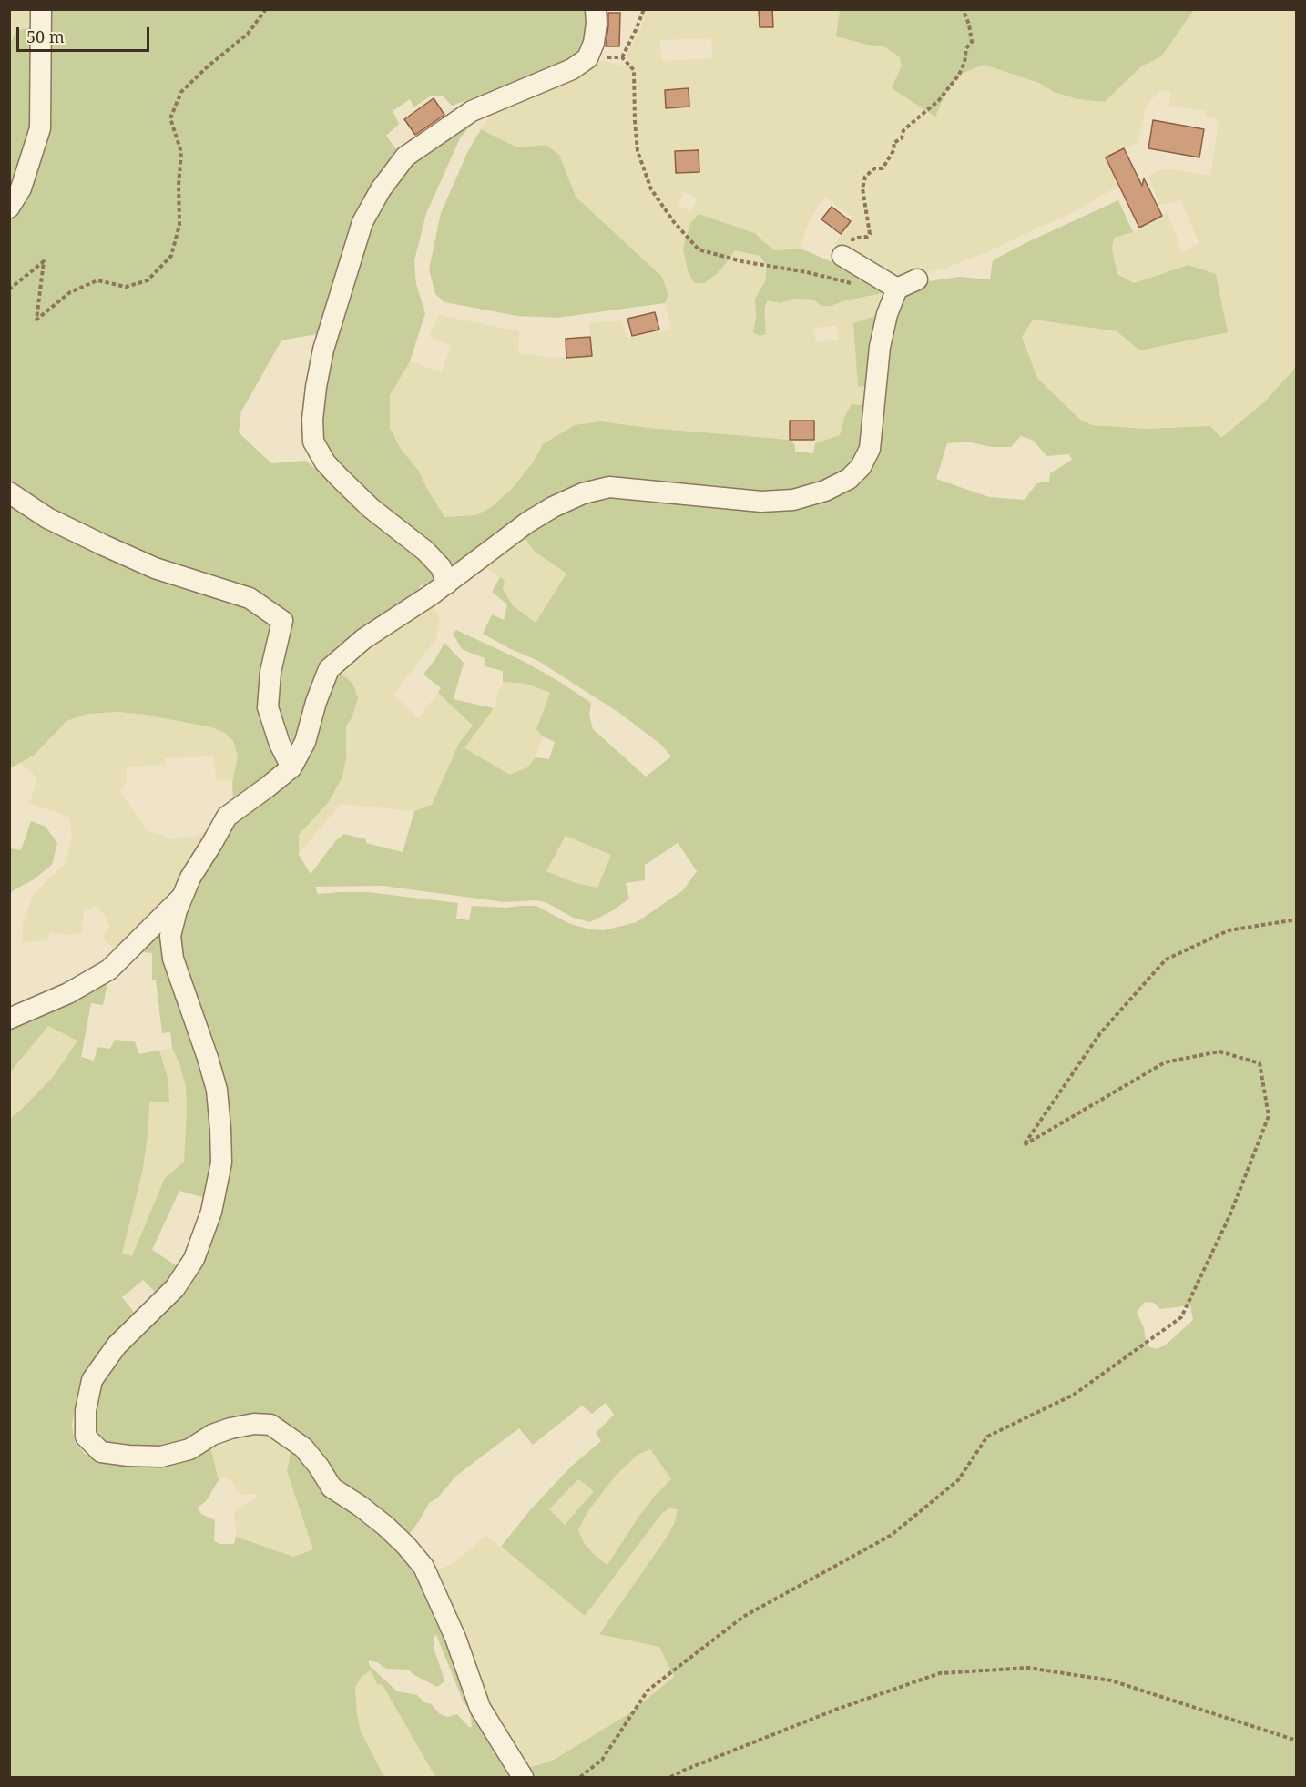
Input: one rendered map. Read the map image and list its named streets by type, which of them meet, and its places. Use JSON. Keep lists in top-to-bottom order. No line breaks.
{"scale_bar":"50 m"}
